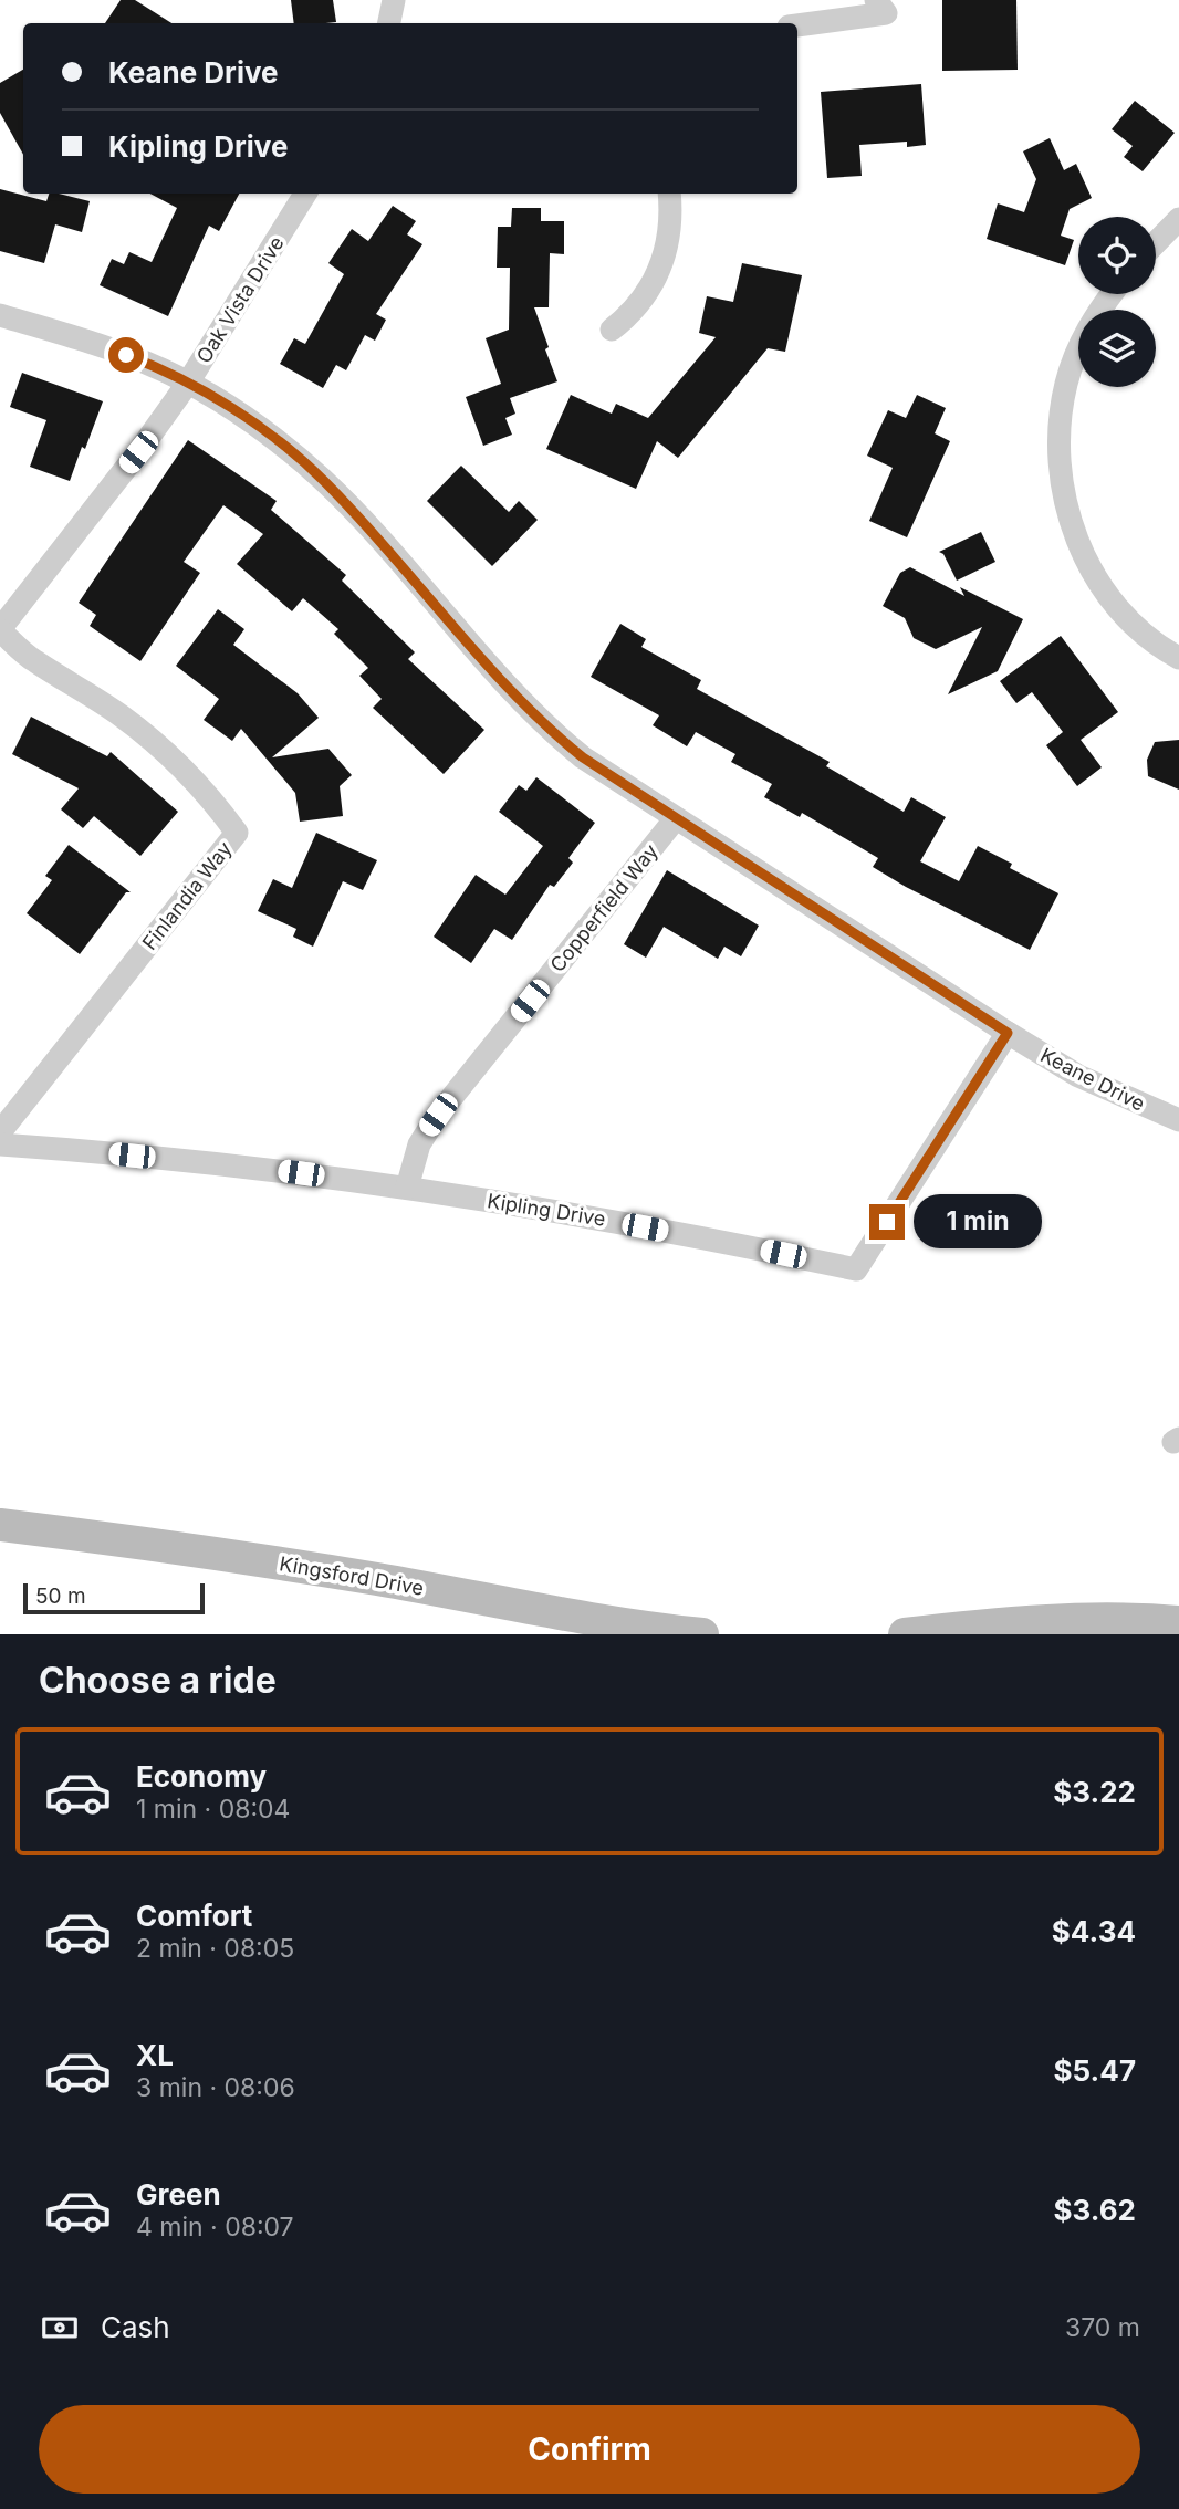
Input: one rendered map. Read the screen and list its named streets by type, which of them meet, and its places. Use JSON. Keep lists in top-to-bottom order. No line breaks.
{"streets":{"street":["Oak Vista Drive","Finlandia Way","Copperfield Way","Keane Drive","Kipling Drive","Kingsford Drive"]},"crossings":[["Oak Vista Drive","Finlandia Way"],["Oak Vista Drive","Keane Drive"],["Copperfield Way","Keane Drive"],["Copperfield Way","Kipling Drive"],["Keane Drive","Kipling Drive"]],"scale_bar":"50 m","page":{"banner":["Keane Drive","Kipling Drive"],"bubble":"1 min","scale":"50 m","heading":"Choose a ride","list":[{"name":"Economy","note":"1 min · 08:04","value":"$3.22"},{"name":"Comfort","note":"2 min · 08:05","value":"$4.34"},{"name":"XL","note":"3 min · 08:06","value":"$5.47"},{"name":"Green","note":"4 min · 08:07","value":"$3.62"}],"pay":["Cash","370 m"],"buttons":"Confirm"}}
